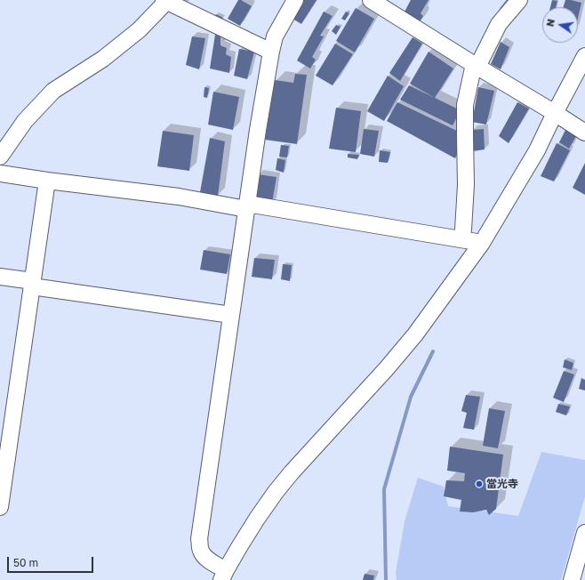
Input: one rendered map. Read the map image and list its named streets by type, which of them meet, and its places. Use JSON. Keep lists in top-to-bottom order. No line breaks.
{"places":["當光寺"],"scale_bar":"50 m","north":"left"}
